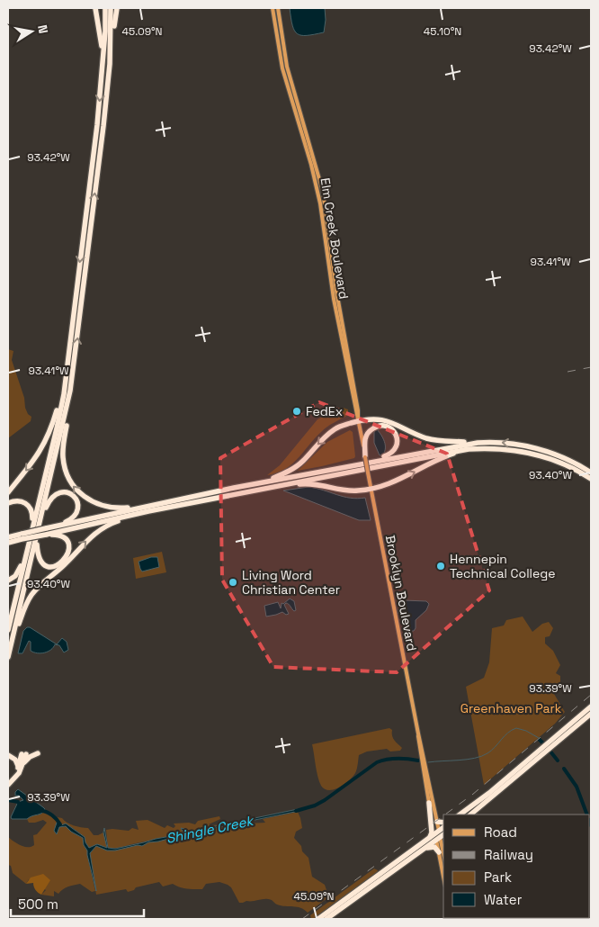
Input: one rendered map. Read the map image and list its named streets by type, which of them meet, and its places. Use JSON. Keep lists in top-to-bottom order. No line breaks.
{"streets":{"main road":["Elm Creek Boulevard","Brooklyn Boulevard"]},"crossings":[["Elm Creek Boulevard","Brooklyn Boulevard"]],"water":["Shingle Creek"],"parks":["Greenhaven Park"],"places":["FedEx","Hennepin Technical College","Living Word Christian Center"],"legend":["Road","Railway","Park","Water"],"scale_bar":"500 m","north":"right","coordinates":["45.09°N","45.10°N","93.42°W","93.41°W","93.40°W","93.39°W"]}
